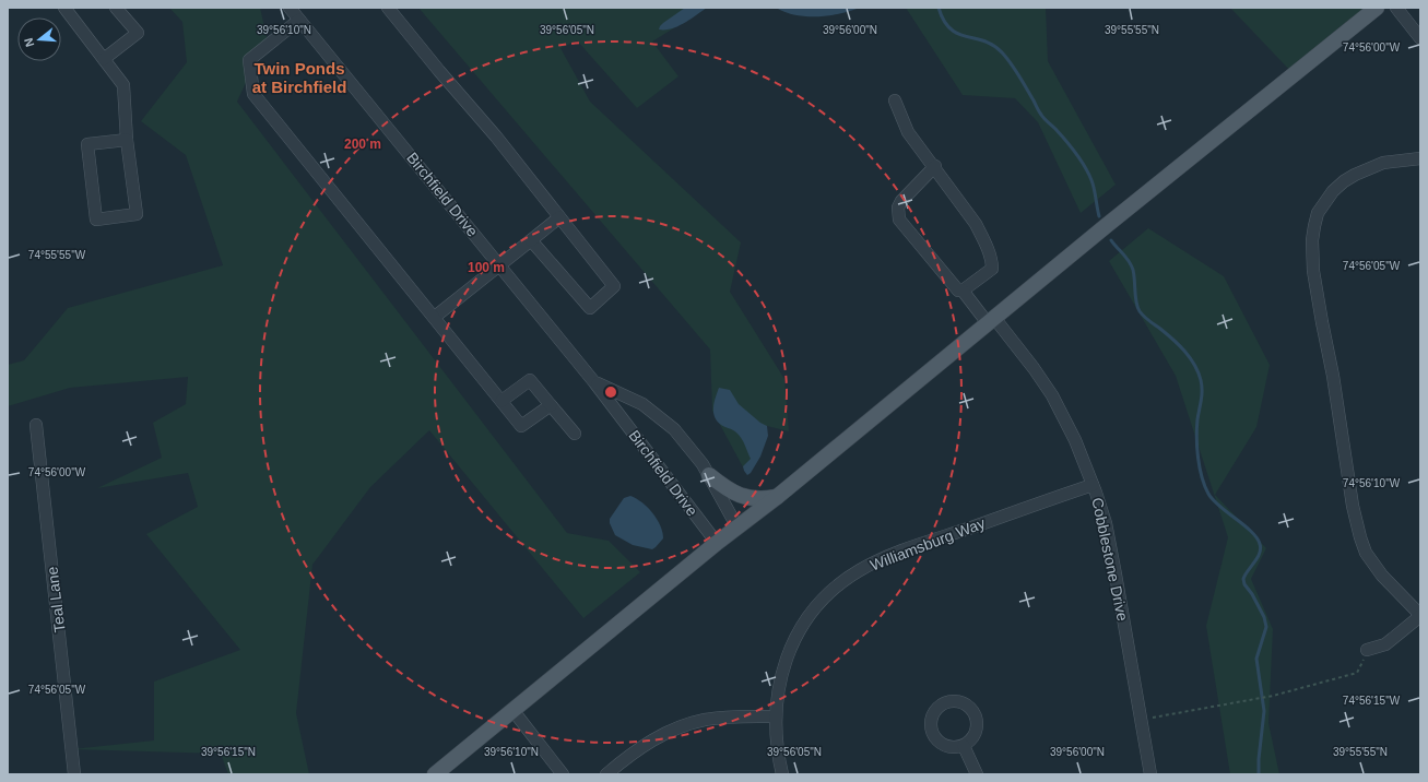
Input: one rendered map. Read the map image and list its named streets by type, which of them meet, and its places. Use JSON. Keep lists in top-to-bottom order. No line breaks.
{"streets":{"street":["Birchfield Drive","Williamsburg Way","Cobblestone Drive","Teal Lane"]},"crossings":[["Williamsburg Way","Cobblestone Drive"]],"districts":["Twin Ponds at Birchfield"],"north":"left","coordinates":["39°56'10\"N","39°56'05\"N","39°56'00\"N","39°55'55\"N","74°56'00\"W","74°55'55\"W","74°56'05\"W","74°56'10\"W","74°56'15\"W","39°56'15\"N"],"rings":["200 m","100 m"]}
